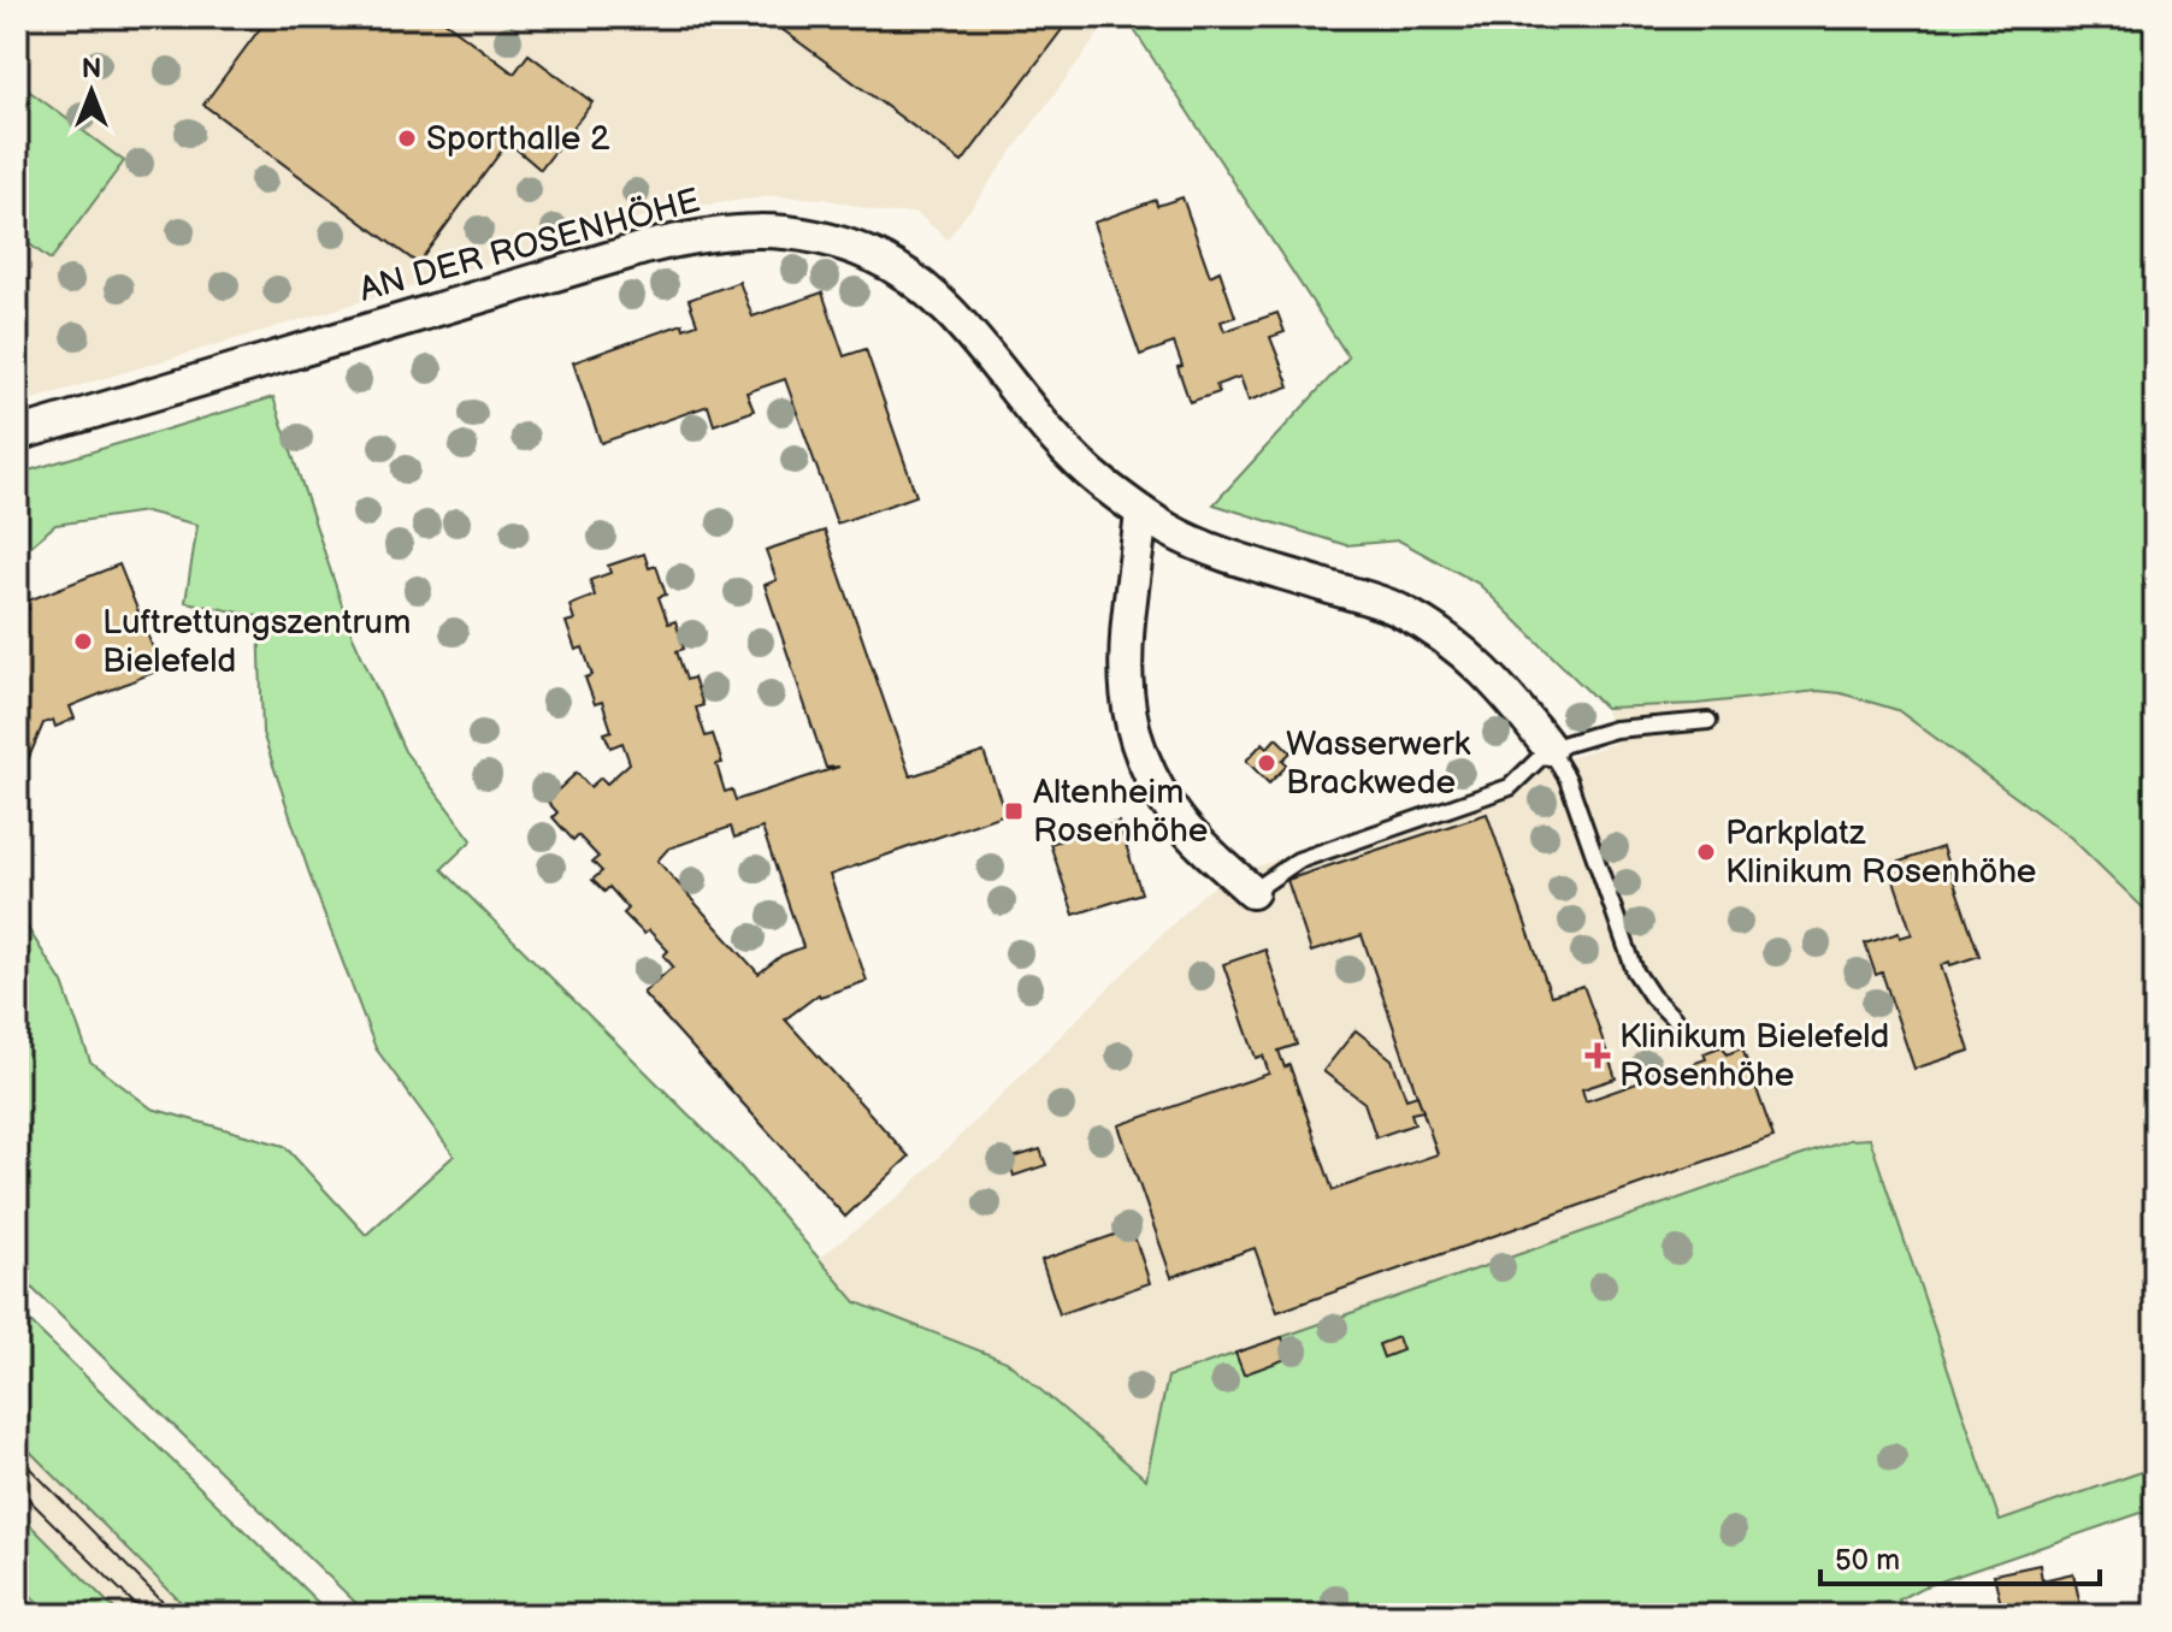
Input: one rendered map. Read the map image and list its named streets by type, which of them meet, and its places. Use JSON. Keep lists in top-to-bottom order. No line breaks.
{"streets":{"street":["AN DER ROSENHÖHE"]},"places":{"other":["Sporthalle 2","Luftrettungszentrum Bielefeld","Wasserwerk Brackwede","Parkplatz Klinikum Rosenhöhe"],"transit":["Altenheim Rosenhöhe"],"health":["Klinikum Bielefeld Rosenhöhe"]},"scale_bar":"50 m","north":"top"}
